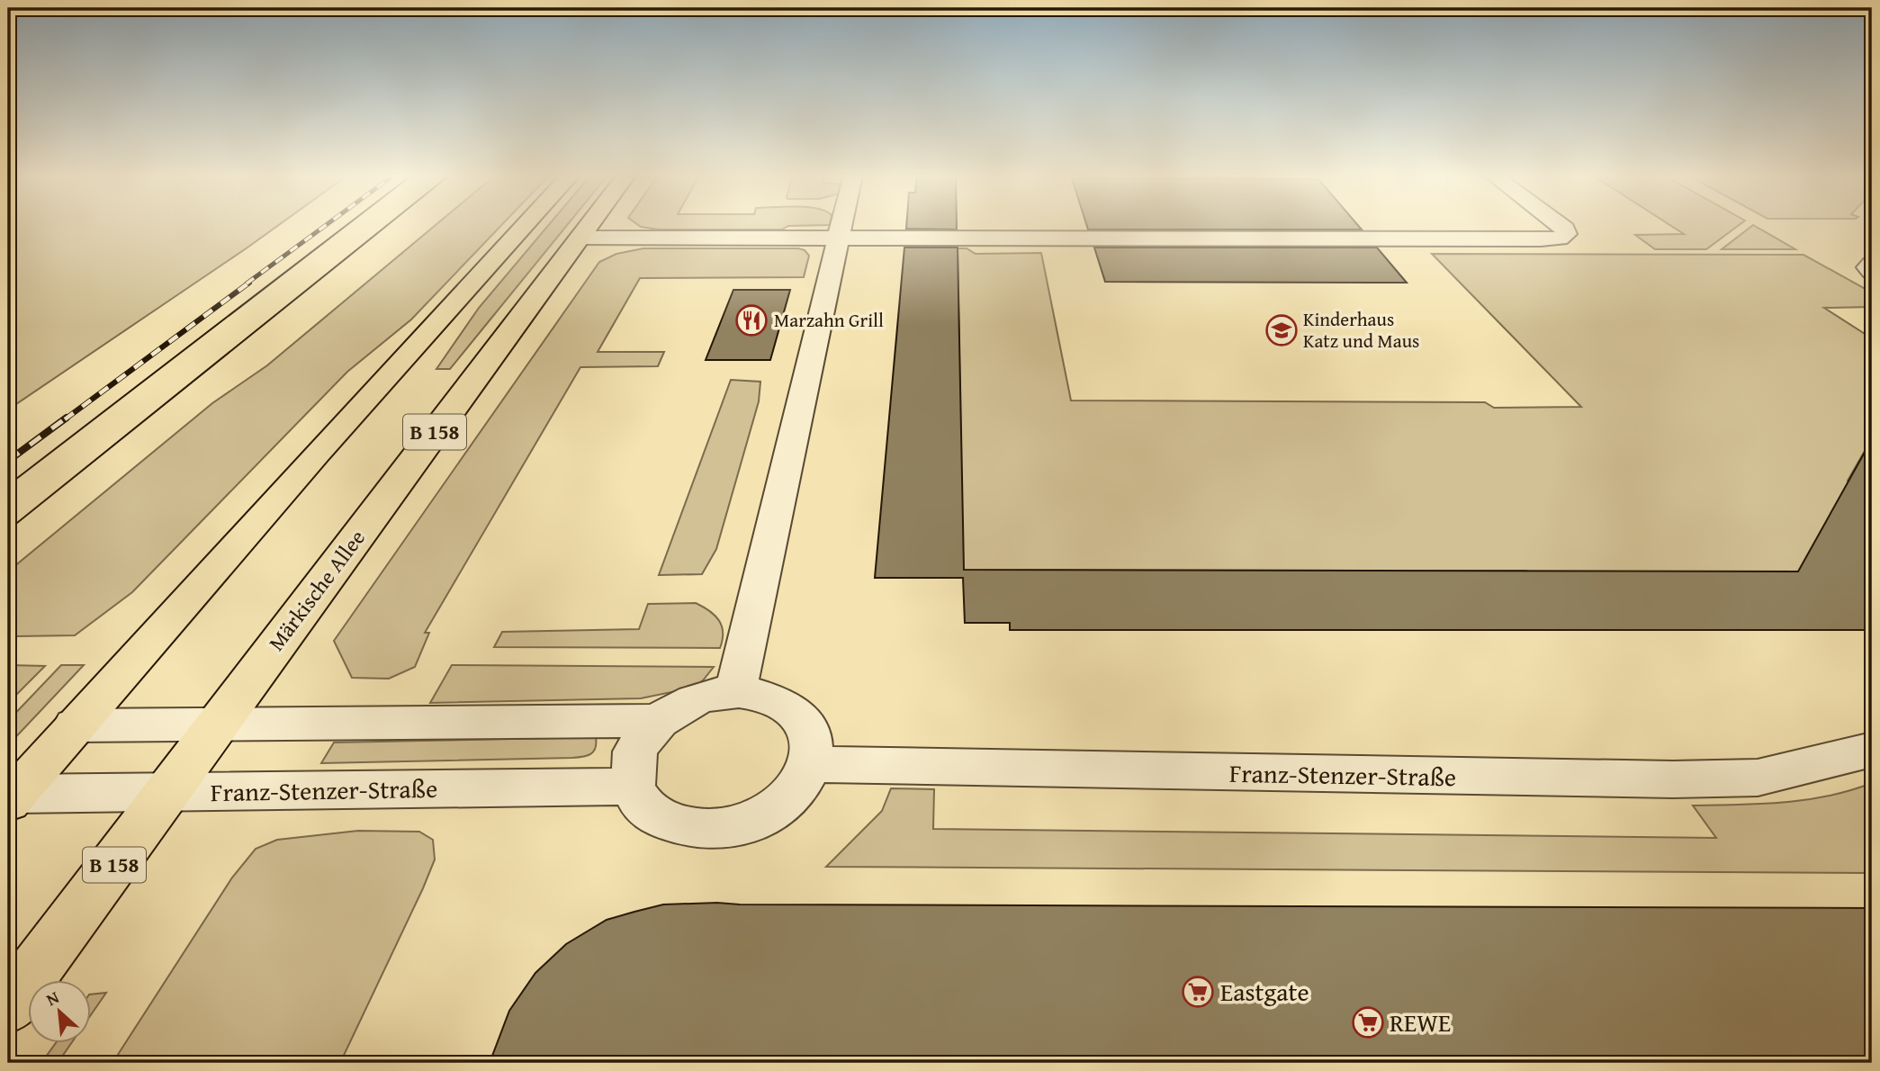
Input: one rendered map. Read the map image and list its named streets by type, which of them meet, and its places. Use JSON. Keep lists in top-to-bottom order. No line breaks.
{"streets":{"main road":["B 158","Märkische Allee"],"street":["Franz-Stenzer-Straße"]},"crossings":[["Märkische Allee","Franz-Stenzer-Straße"]],"places":{"restaurant":["Marzahn Grill"],"school or university":["Kinderhaus Katz und Maus"],"supermarket":["Eastgate","REWE"]},"north":"top left"}
